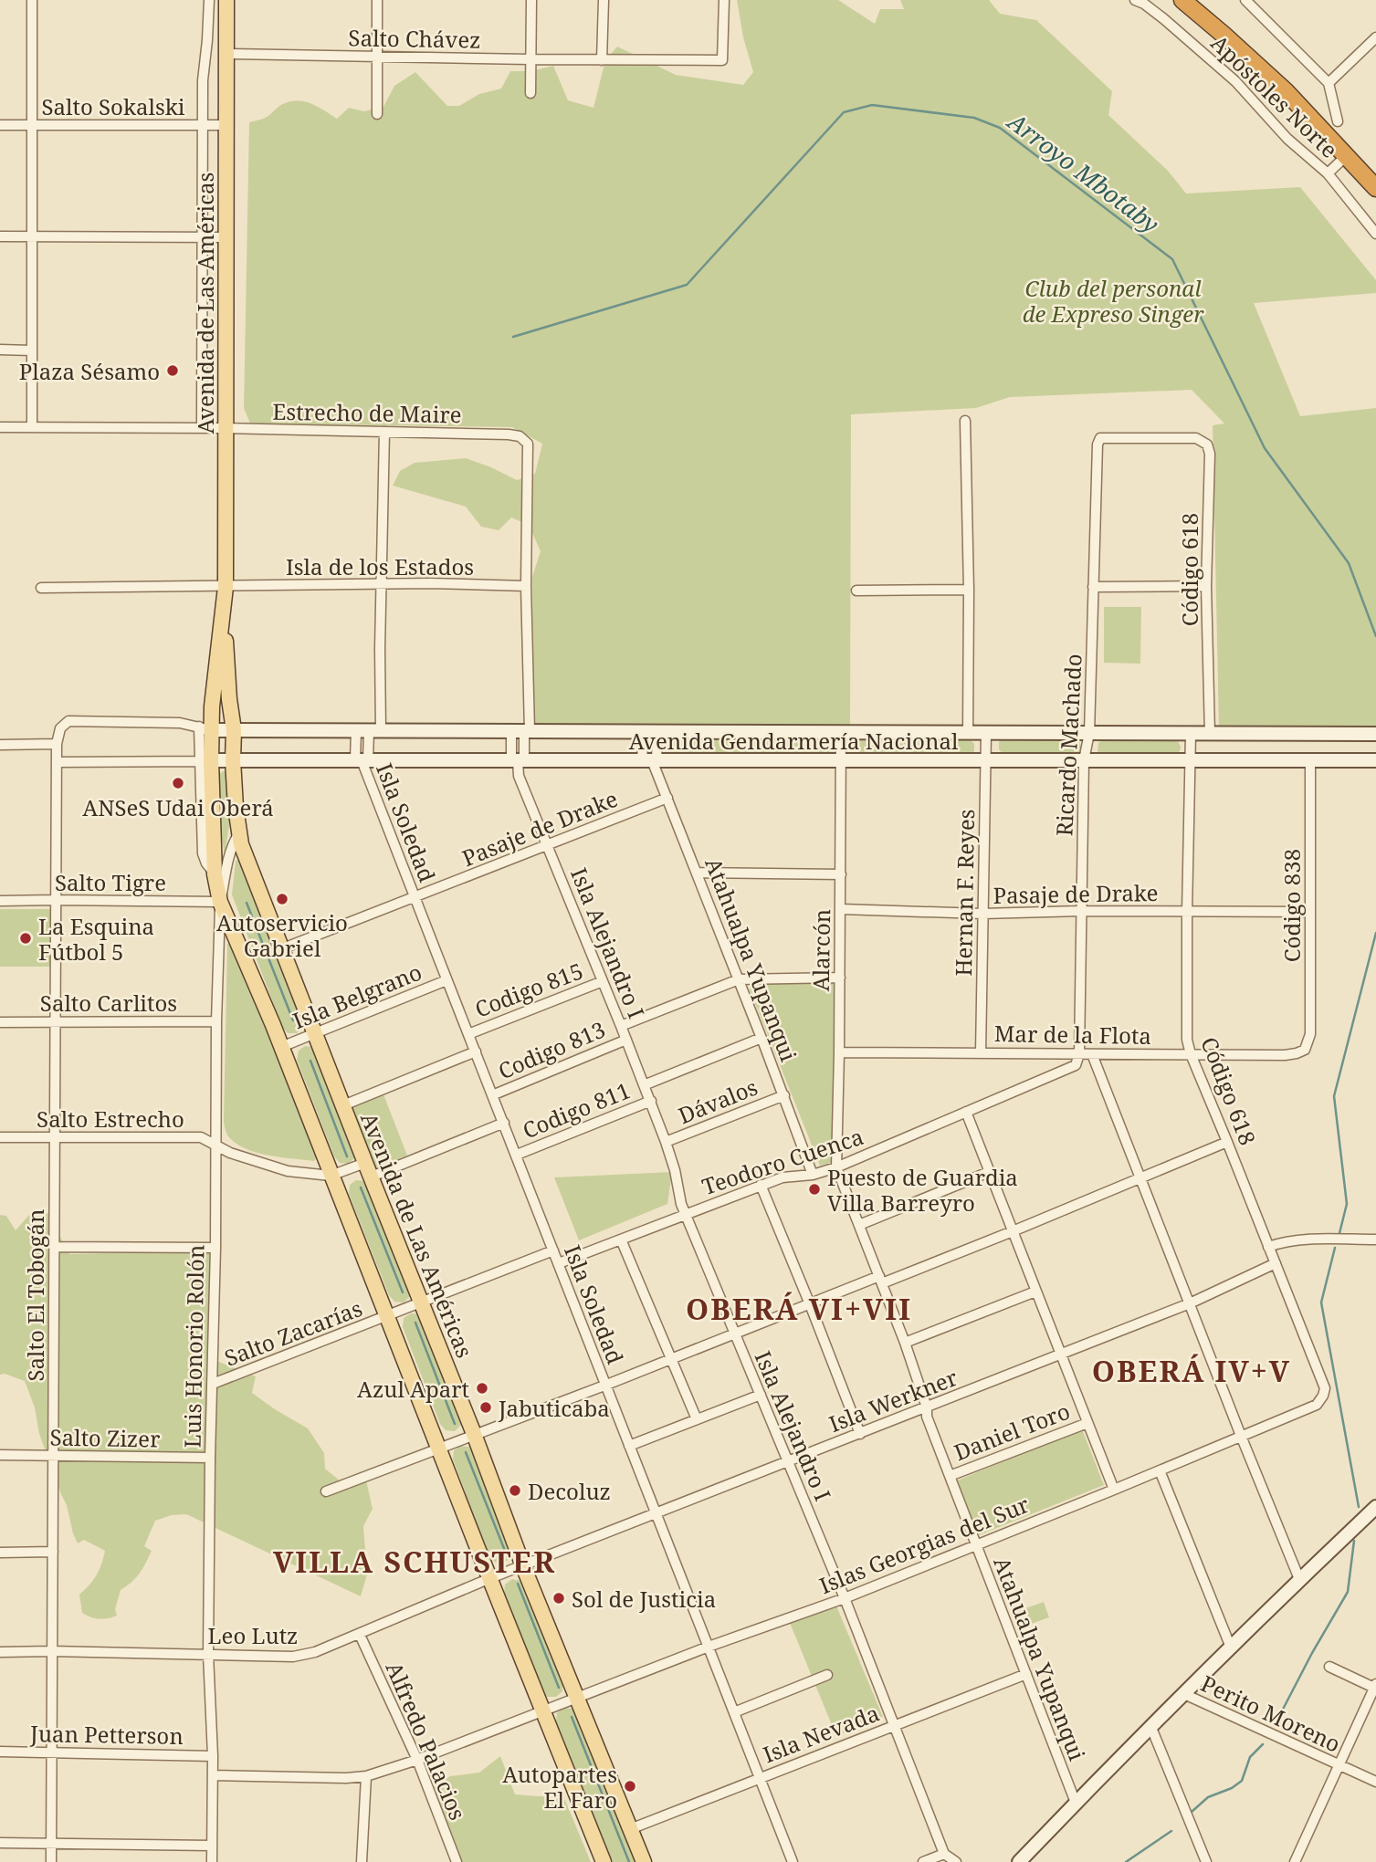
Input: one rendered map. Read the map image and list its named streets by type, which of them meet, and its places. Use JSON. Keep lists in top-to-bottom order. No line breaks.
{"streets":{"main road":["Avenida de Las Américas"],"street":["Salto Chávez","Apóstoles Norte","Salto Sokalski","Estrecho de Maire","Isla de los Estados","Código 618","Avenida Gendarmería Nacional","Ricardo Machado","Isla Soledad","Pasaje de Drake","Salto Tigre","Hernan F. Reyes","Código 838","Isla Alejandro I","Alarcón","Atahualpa Yupanqui","Codigo 815","Isla Belgrano","Salto Carlitos","Mar de la Flota","Codigo 813","Dávalos","Codigo 811","Salto Estrecho","Teodoro Cuenca","Salto El Tobogán","Salto Zacarías","Luis Honorio Rolón","Isla Werkner","Daniel Toro","Salto Zizer","Islas Georgias del Sur","Leo Lutz","Perito Moreno","Isla Nevada","Juan Petterson","Alfredo Palacios"]},"crossings":[["Salto Chávez","Avenida de Las Américas"],["Salto Sokalski","Avenida de Las Américas"],["Avenida de Las Américas","Estrecho de Maire"],["Avenida de Las Américas","Isla de los Estados"],["Avenida de Las Américas","Avenida Gendarmería Nacional"],["Avenida de Las Américas","Pasaje de Drake"],["Avenida de Las Américas","Salto Tigre"],["Avenida de Las Américas","Codigo 815"],["Avenida de Las Américas","Isla Belgrano"],["Avenida de Las Américas","Salto Estrecho"],["Avenida de Las Américas","Salto El Tobogán"],["Avenida de Las Américas","Salto Zacarías"],["Avenida de Las Américas","Luis Honorio Rolón"],["Avenida de Las Américas","Isla Werkner"],["Avenida de Las Américas","Islas Georgias del Sur"],["Avenida de Las Américas","Leo Lutz"],["Avenida de Las Américas","Isla Nevada"],["Estrecho de Maire","Isla de los Estados"],["Estrecho de Maire","Isla Soledad"],["Isla de los Estados","Isla Soledad"],["Código 618","Avenida Gendarmería Nacional"],["Código 618","Ricardo Machado"],["Código 618","Pasaje de Drake"],["Código 618","Mar de la Flota"],["Código 618","Isla Werkner"],["Código 618","Islas Georgias del Sur"],["Avenida Gendarmería Nacional","Ricardo Machado"],["Avenida Gendarmería Nacional","Isla Soledad"],["Avenida Gendarmería Nacional","Hernan F. Reyes"],["Avenida Gendarmería Nacional","Código 838"],["Avenida Gendarmería Nacional","Isla Alejandro I"],["Avenida Gendarmería Nacional","Alarcón"],["Avenida Gendarmería Nacional","Atahualpa Yupanqui"],["Avenida Gendarmería Nacional","Salto El Tobogán"],["Ricardo Machado","Pasaje de Drake"],["Ricardo Machado","Mar de la Flota"],["Ricardo Machado","Teodoro Cuenca"],["Isla Soledad","Pasaje de Drake"],["Isla Soledad","Codigo 815"],["Isla Soledad","Isla Belgrano"],["Isla Soledad","Codigo 813"],["Isla Soledad","Codigo 811"],["Isla Soledad","Teodoro Cuenca"],["Isla Soledad","Isla Werkner"],["Isla Soledad","Islas Georgias del Sur"],["Isla Soledad","Isla Nevada"],["Pasaje de Drake","Hernan F. Reyes"],["Pasaje de Drake","Código 838"],["Pasaje de Drake","Isla Alejandro I"],["Pasaje de Drake","Alarcón"],["Pasaje de Drake","Atahualpa Yupanqui"],["Salto Tigre","Salto El Tobogán"],["Salto Tigre","Luis Honorio Rolón"],["Hernan F. Reyes","Mar de la Flota"],["Código 838","Mar de la Flota"],["Isla Alejandro I","Codigo 815"],["Isla Alejandro I","Codigo 813"],["Isla Alejandro I","Dávalos"],["Isla Alejandro I","Codigo 811"],["Isla Alejandro I","Teodoro Cuenca"],["Isla Alejandro I","Isla Werkner"],["Isla Alejandro I","Islas Georgias del Sur"],["Isla Alejandro I","Isla Nevada"],["Alarcón","Atahualpa Yupanqui"],["Alarcón","Mar de la Flota"],["Alarcón","Teodoro Cuenca"],["Atahualpa Yupanqui","Dávalos"],["Atahualpa Yupanqui","Teodoro Cuenca"],["Atahualpa Yupanqui","Isla Werkner"],["Atahualpa Yupanqui","Daniel Toro"],["Atahualpa Yupanqui","Islas Georgias del Sur"],["Atahualpa Yupanqui","Isla Nevada"],["Salto Carlitos","Salto El Tobogán"],["Salto Carlitos","Luis Honorio Rolón"],["Mar de la Flota","Teodoro Cuenca"],["Salto Estrecho","Salto El Tobogán"],["Salto Estrecho","Luis Honorio Rolón"],["Salto El Tobogán","Salto Zizer"],["Salto El Tobogán","Leo Lutz"],["Salto El Tobogán","Juan Petterson"],["Salto Zacarías","Luis Honorio Rolón"],["Luis Honorio Rolón","Salto Zizer"],["Luis Honorio Rolón","Leo Lutz"],["Luis Honorio Rolón","Juan Petterson"],["Isla Werkner","Leo Lutz"],["Islas Georgias del Sur","Alfredo Palacios"],["Leo Lutz","Alfredo Palacios"]],"districts":["OBERÁ VI+VII","OBERÁ IV+V","VILLA SCHUSTER"],"water":["Arroyo Mbotaby"],"parks":["Club del personal de Expreso Singer"],"places":["Plaza Sésamo","ANSeS Udai Oberá","Autoservicio Gabriel","La Esquina Fútbol 5","Puesto de Guardia Villa Barreyro","Azul Apart","Jabuticaba","Decoluz","Sol de Justicia","Autopartes El Faro"]}
